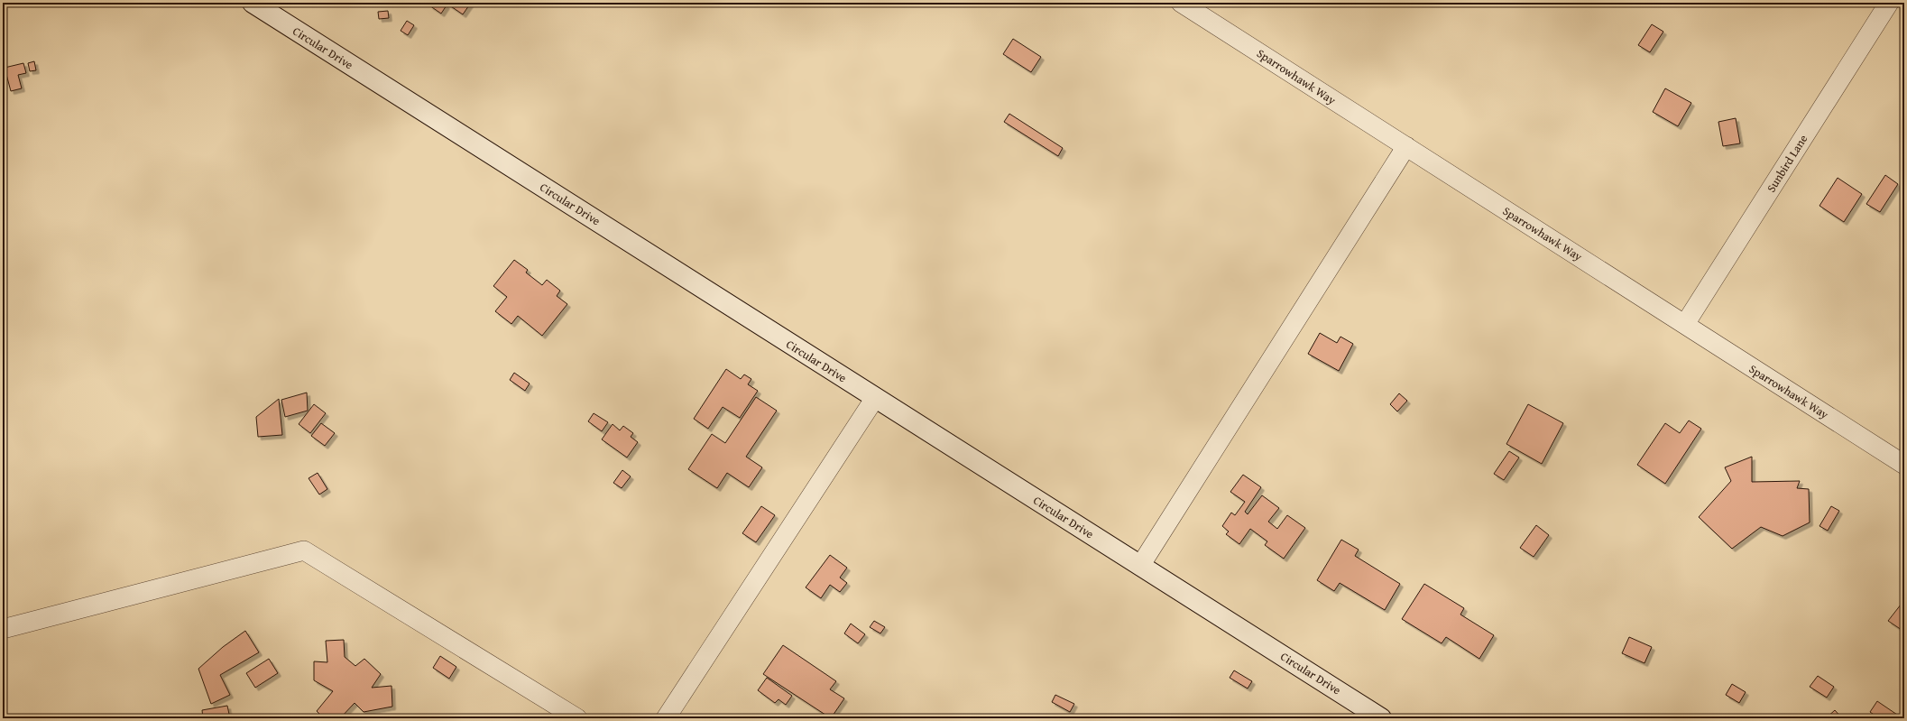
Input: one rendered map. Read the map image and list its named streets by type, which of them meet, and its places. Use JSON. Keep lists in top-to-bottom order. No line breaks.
{"streets":{"street":["Circular Drive","Sparrowhawk Way","Sunbird Lane"]},"crossings":[["Sparrowhawk Way","Sunbird Lane"]]}
